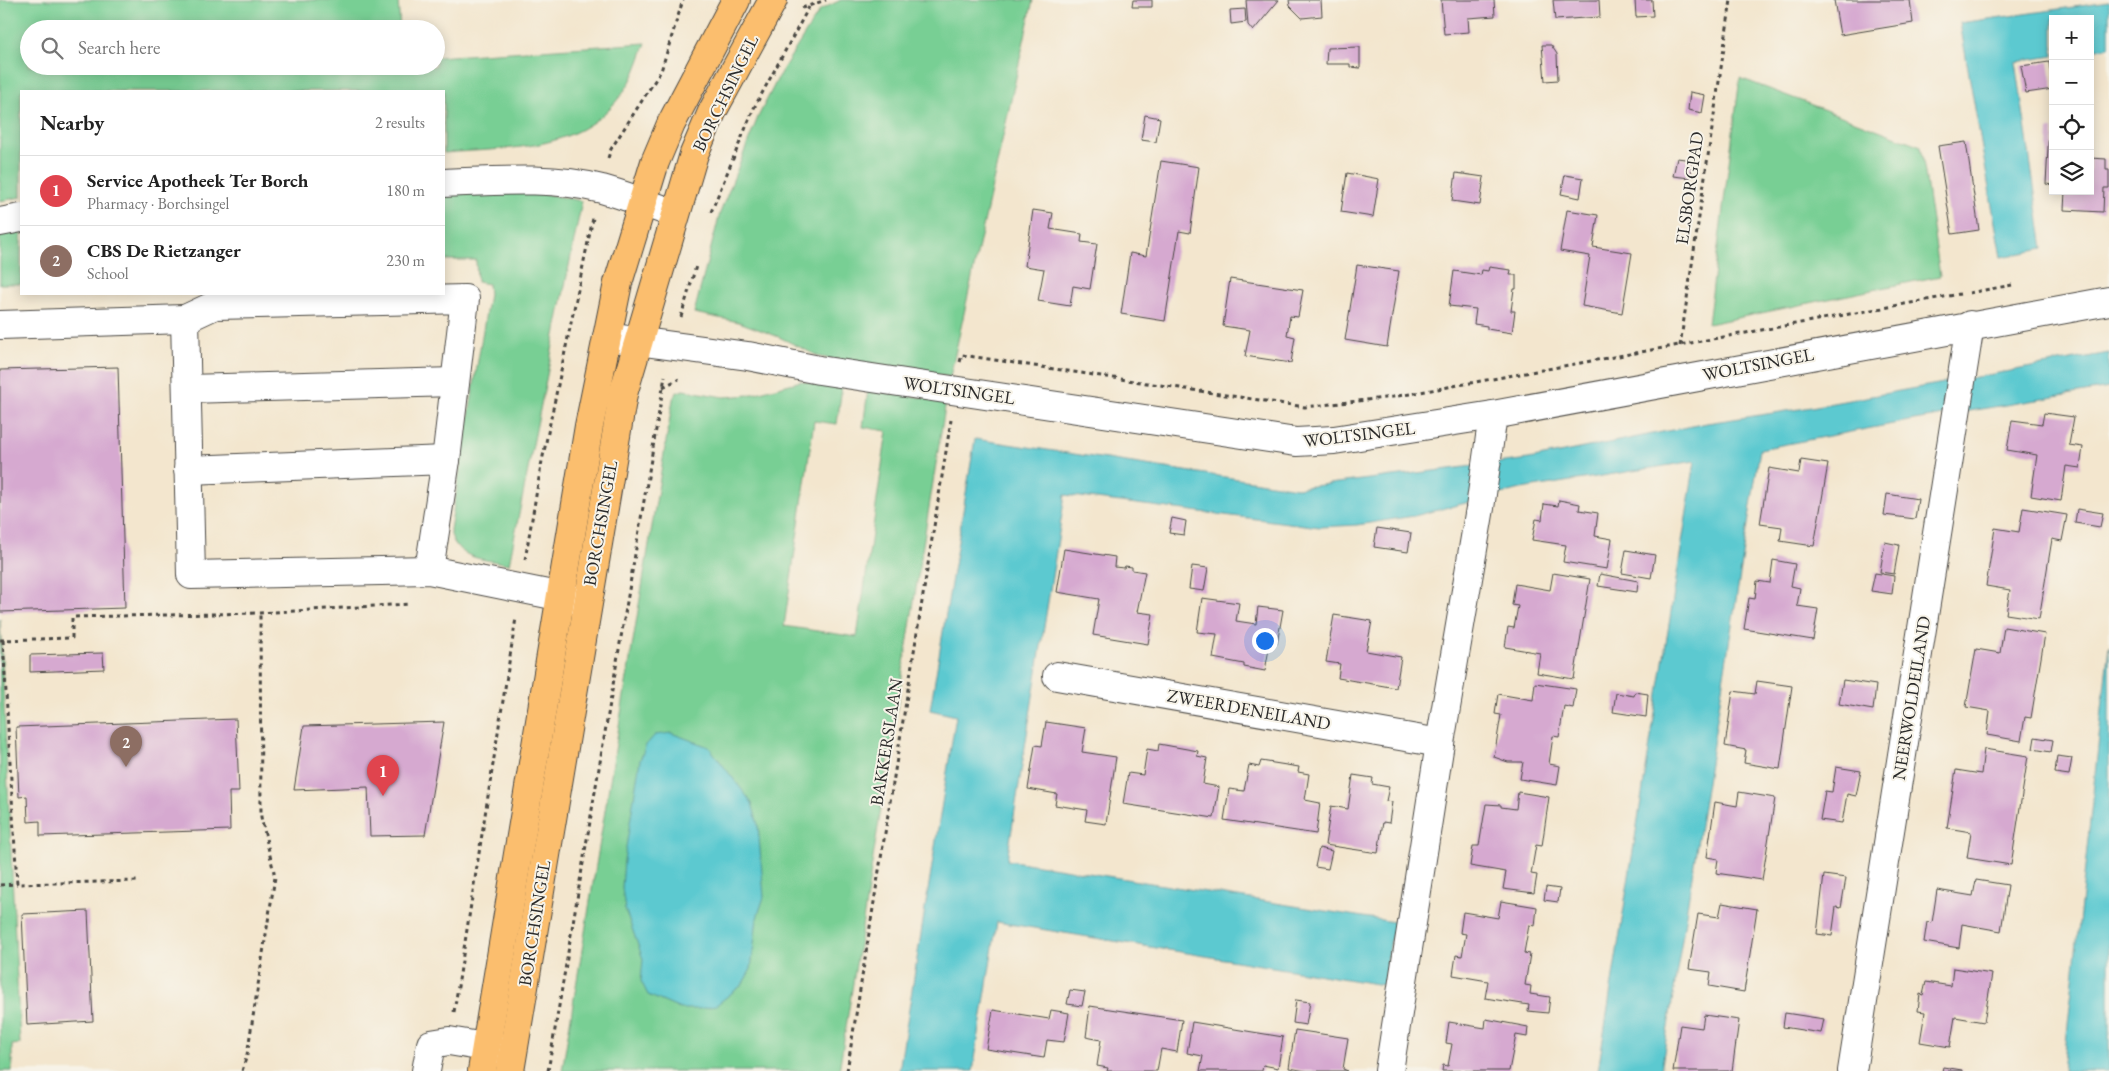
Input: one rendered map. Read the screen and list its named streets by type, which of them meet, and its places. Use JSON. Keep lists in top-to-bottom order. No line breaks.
{"streets":{"main road":["BORCHSINGEL"],"street":["WOLTSINGEL","NEERWOLDEILAND","ZWEERDENEILAND"],"path":["ELSBORGPAD","BAKKERSLAAN"]},"crossings":[["BORCHSINGEL","WOLTSINGEL"],["ELSBORGPAD","WOLTSINGEL"],["WOLTSINGEL","NEERWOLDEILAND"]],"page":{"map_buttons":["+","−"],"search":"Search here","heading":["Nearby","2 results"],"list":[{"mark":"1","name":"Service Apotheek Ter Borch","note":"Pharmacy · Borchsingel","value":"180 m"},{"mark":"2","name":"CBS De Rietzanger","note":"School","value":"230 m"}],"pins":["2","1"]}}
